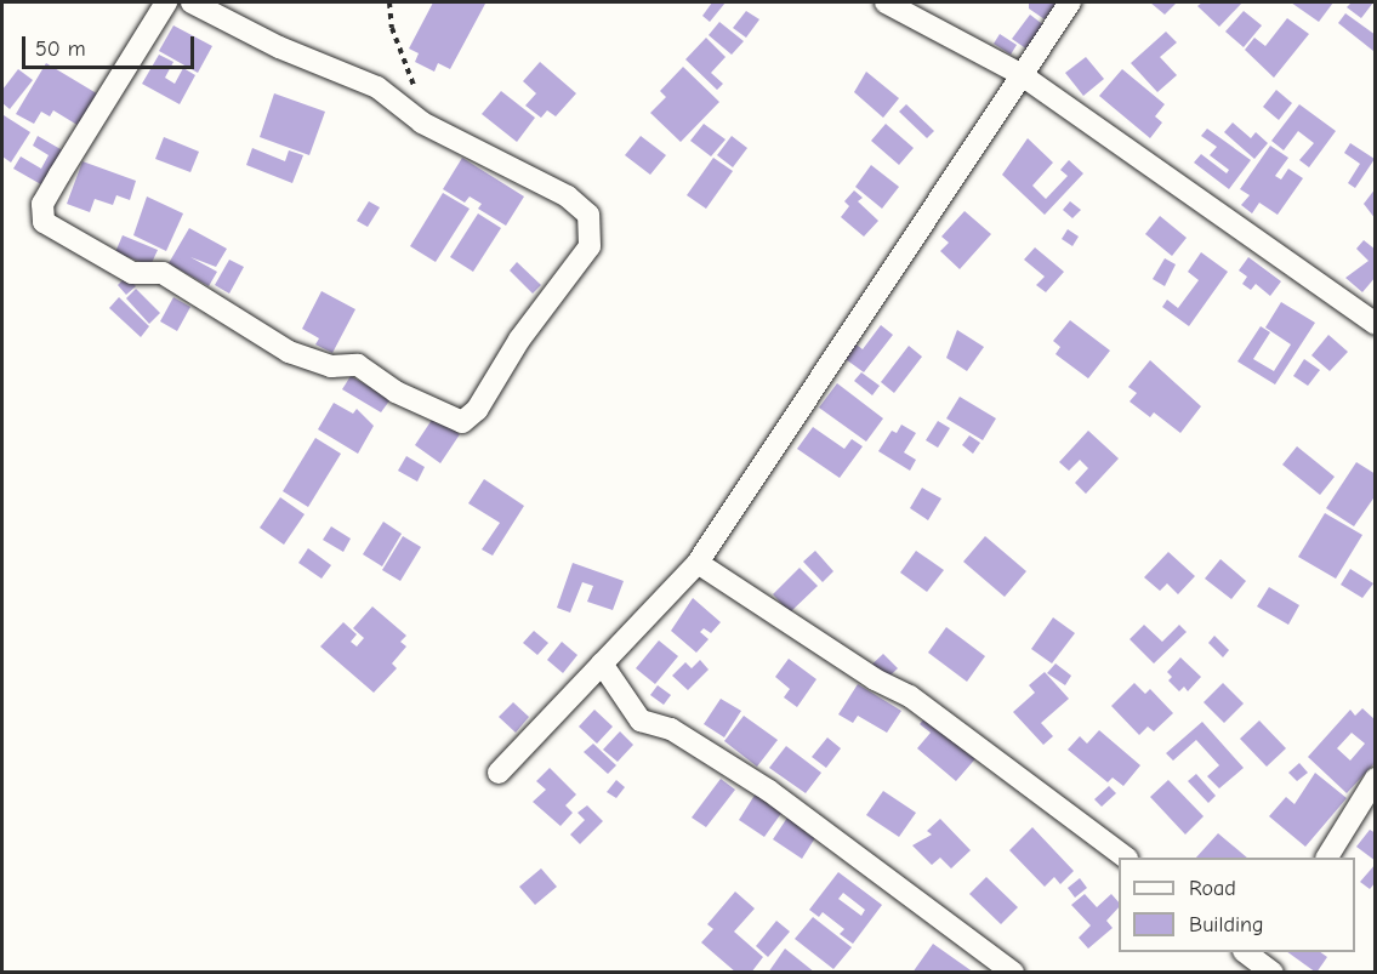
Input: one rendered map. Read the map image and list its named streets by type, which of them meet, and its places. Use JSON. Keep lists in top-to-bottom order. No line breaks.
{"legend":["Road","Building"],"scale_bar":"50 m"}
